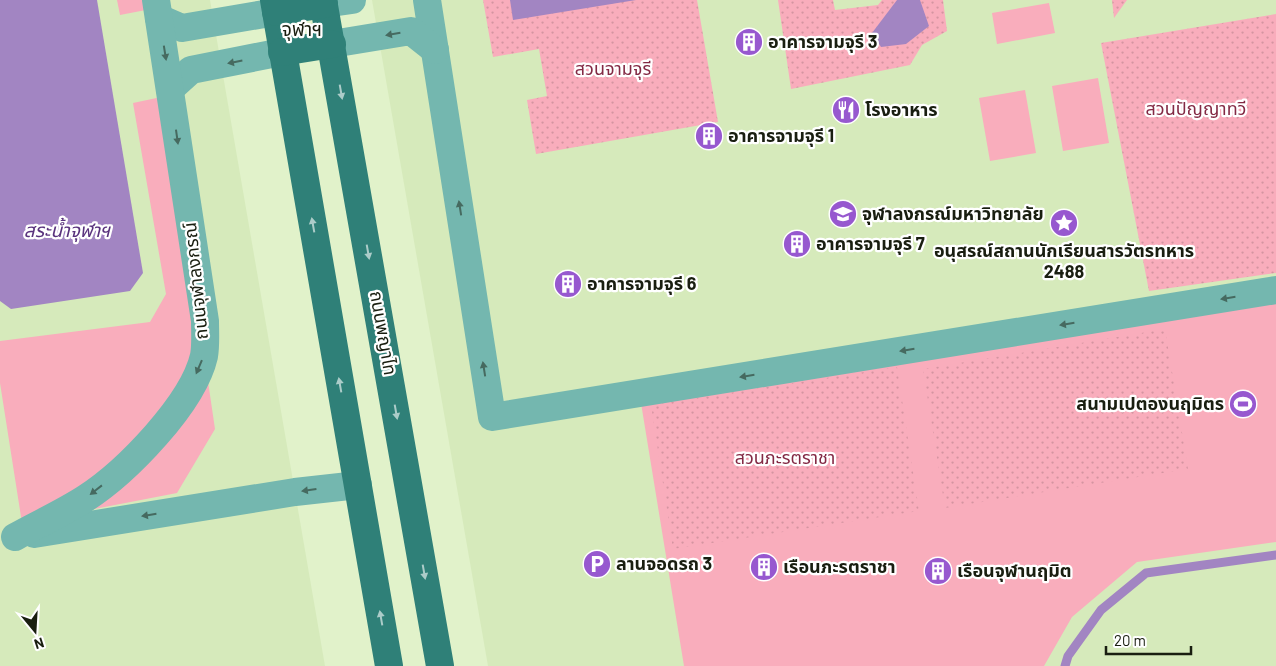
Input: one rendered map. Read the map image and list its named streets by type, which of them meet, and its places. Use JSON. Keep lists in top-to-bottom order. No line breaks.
{"streets":{"main road":["ถนนพญาไท"],"street":["ถนนจุฬาลงกรณ์"]},"one_way":["ถนนจุฬาลงกรณ์"],"districts":["จุฬาฯ"],"water":["สระน้ำจุฬาฯ"],"parks":["สวนจามจุรี","สวนปัญญาทวี","สวนภะรตราชา"],"places":{"building":["อาคารจามจุรี 3","อาคารจามจุรี 1","อาคารจามจุรี 7","อาคารจามจุรี 6","เรือนภะรตราชา","เรือนจุฬานฤมิต"],"restaurant":["โรงอาหาร"],"school or university":["จุฬาลงกรณ์มหาวิทยาลัย"],"place":["อนุสรณ์สถานนักเรียนสารวัตรทหาร 2488"],"sports":["สนามเปตองนฤมิตร"],"parking":["ลานจอดรถ 3"]},"scale_bar":"20 m","north":"bottom"}
